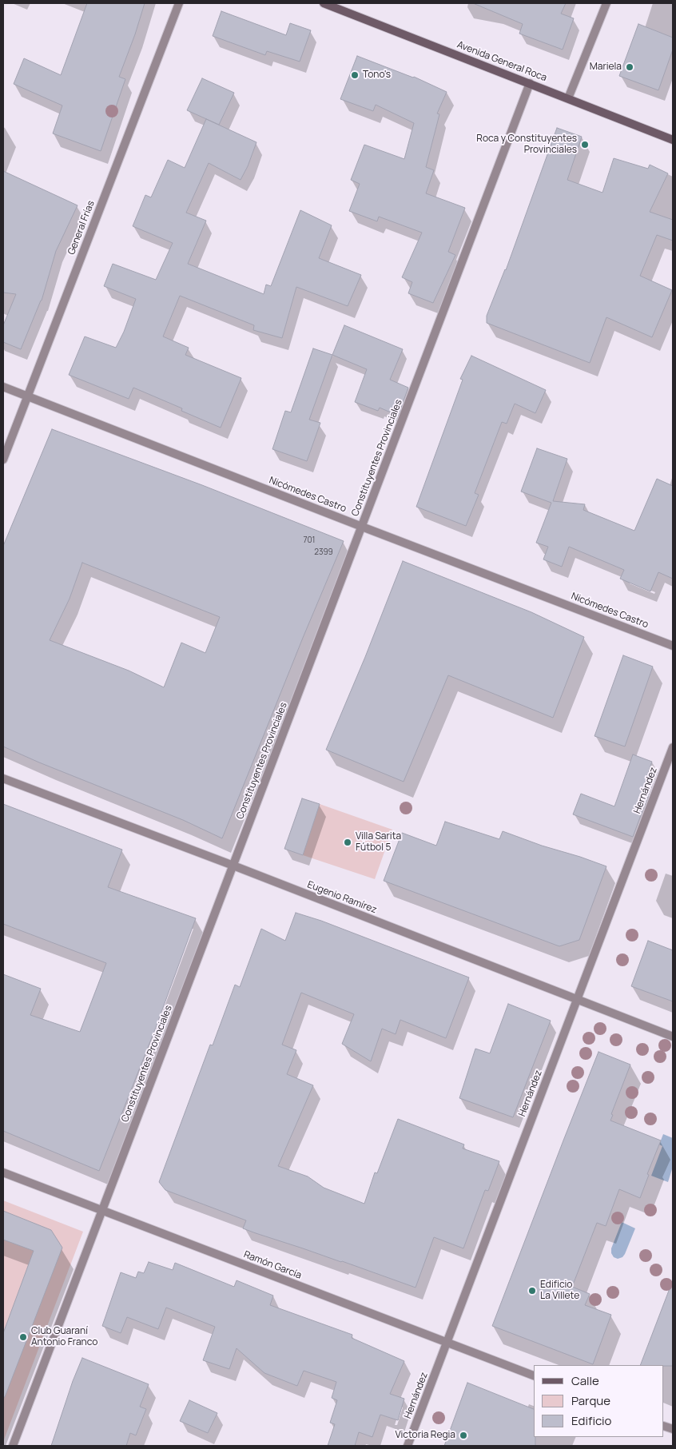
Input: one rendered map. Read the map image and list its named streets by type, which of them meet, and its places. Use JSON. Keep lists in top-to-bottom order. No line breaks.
{"streets":{"main road":["Avenida General Roca"],"street":["General Frías","Constituyentes Provinciales","Nicómedes Castro","Hernández","Eugenio Ramírez","Ramón García"]},"crossings":[["Avenida General Roca","Constituyentes Provinciales"],["General Frías","Nicómedes Castro"],["Constituyentes Provinciales","Nicómedes Castro"],["Constituyentes Provinciales","Eugenio Ramírez"],["Constituyentes Provinciales","Ramón García"],["Hernández","Eugenio Ramírez"],["Hernández","Ramón García"]],"places":["Mariela","Tono's","Roca y Constituyentes Provinciales","Villa Sarita Fútbol 5","Edificio La Villete","Club Guaraní Antonio Franco","Victoria Regia"],"house_numbers":["701","2399"],"legend":["Calle","Parque","Edificio"]}
